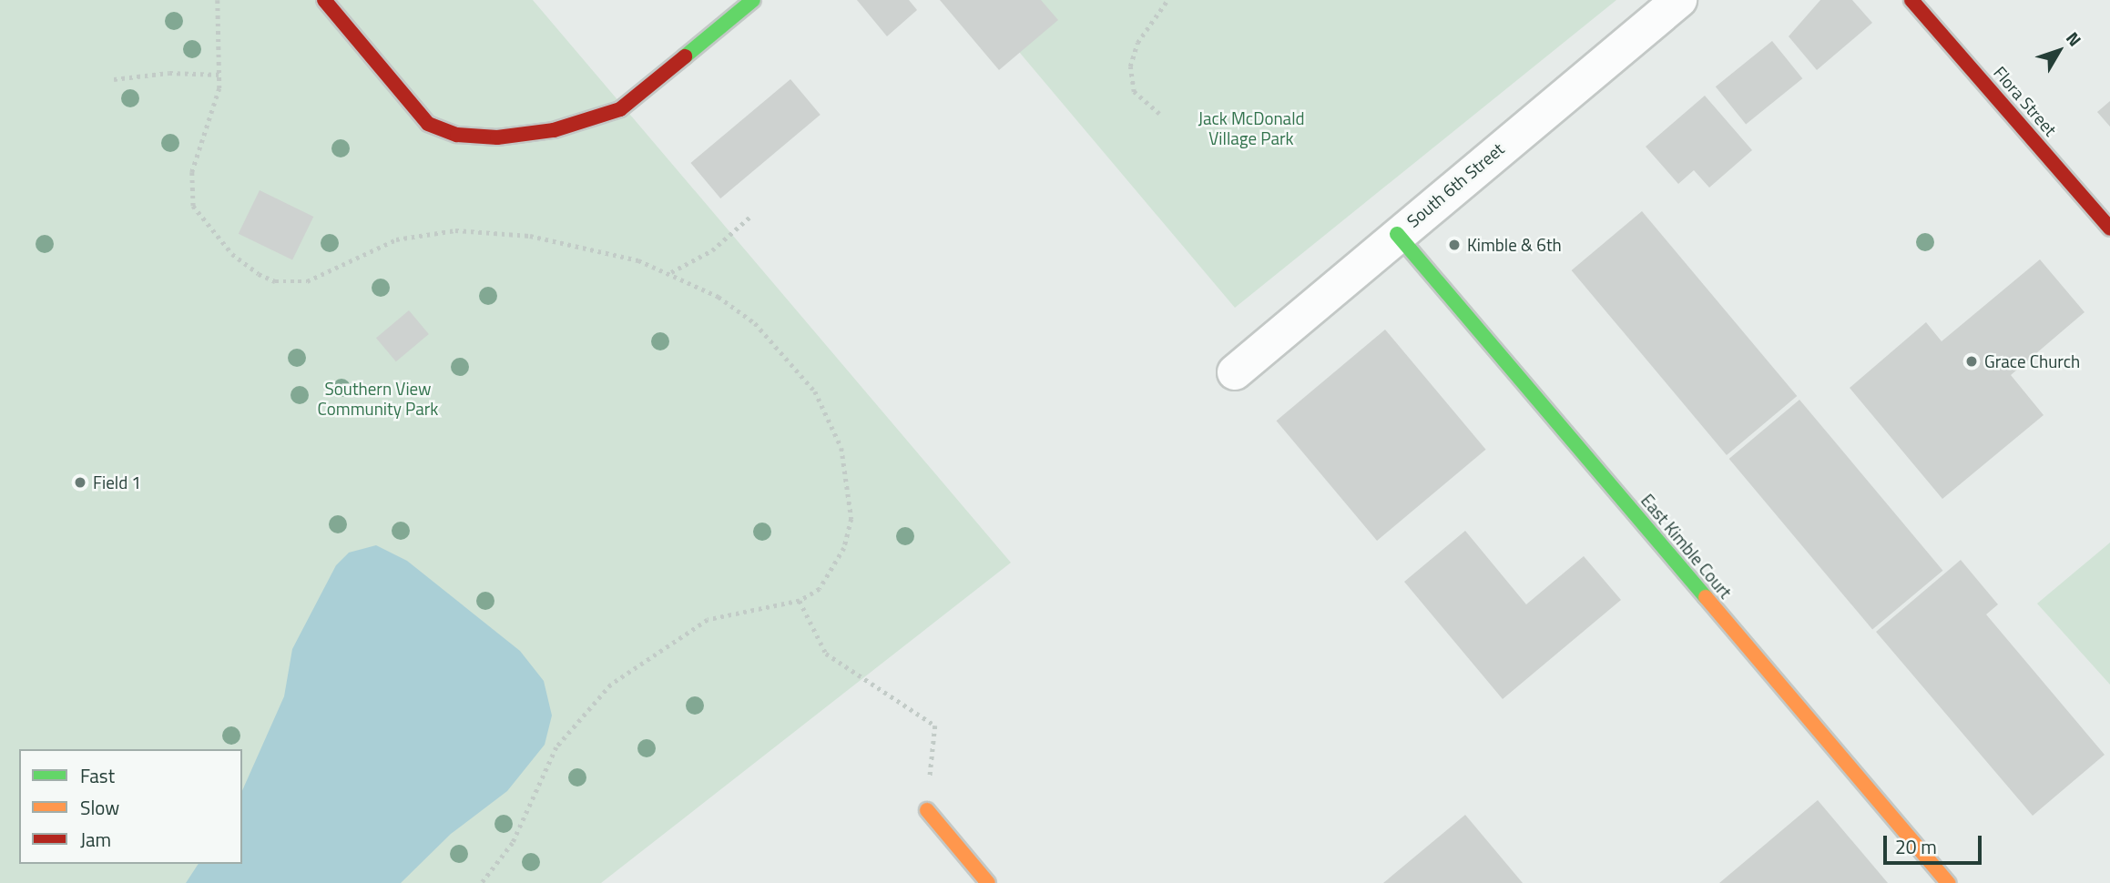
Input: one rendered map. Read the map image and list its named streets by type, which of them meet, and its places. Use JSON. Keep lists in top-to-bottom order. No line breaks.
{"streets":{"street":["Flora Street","South 6th Street","East Kimble Court"]},"crossings":[["South 6th Street","East Kimble Court"]],"parks":["Jack McDonald Village Park","Southern View Community Park"],"places":["Kimble & 6th","Grace Church","Field 1"],"legend":["Fast","Slow","Jam"],"scale_bar":"20 m","north":"top right"}
